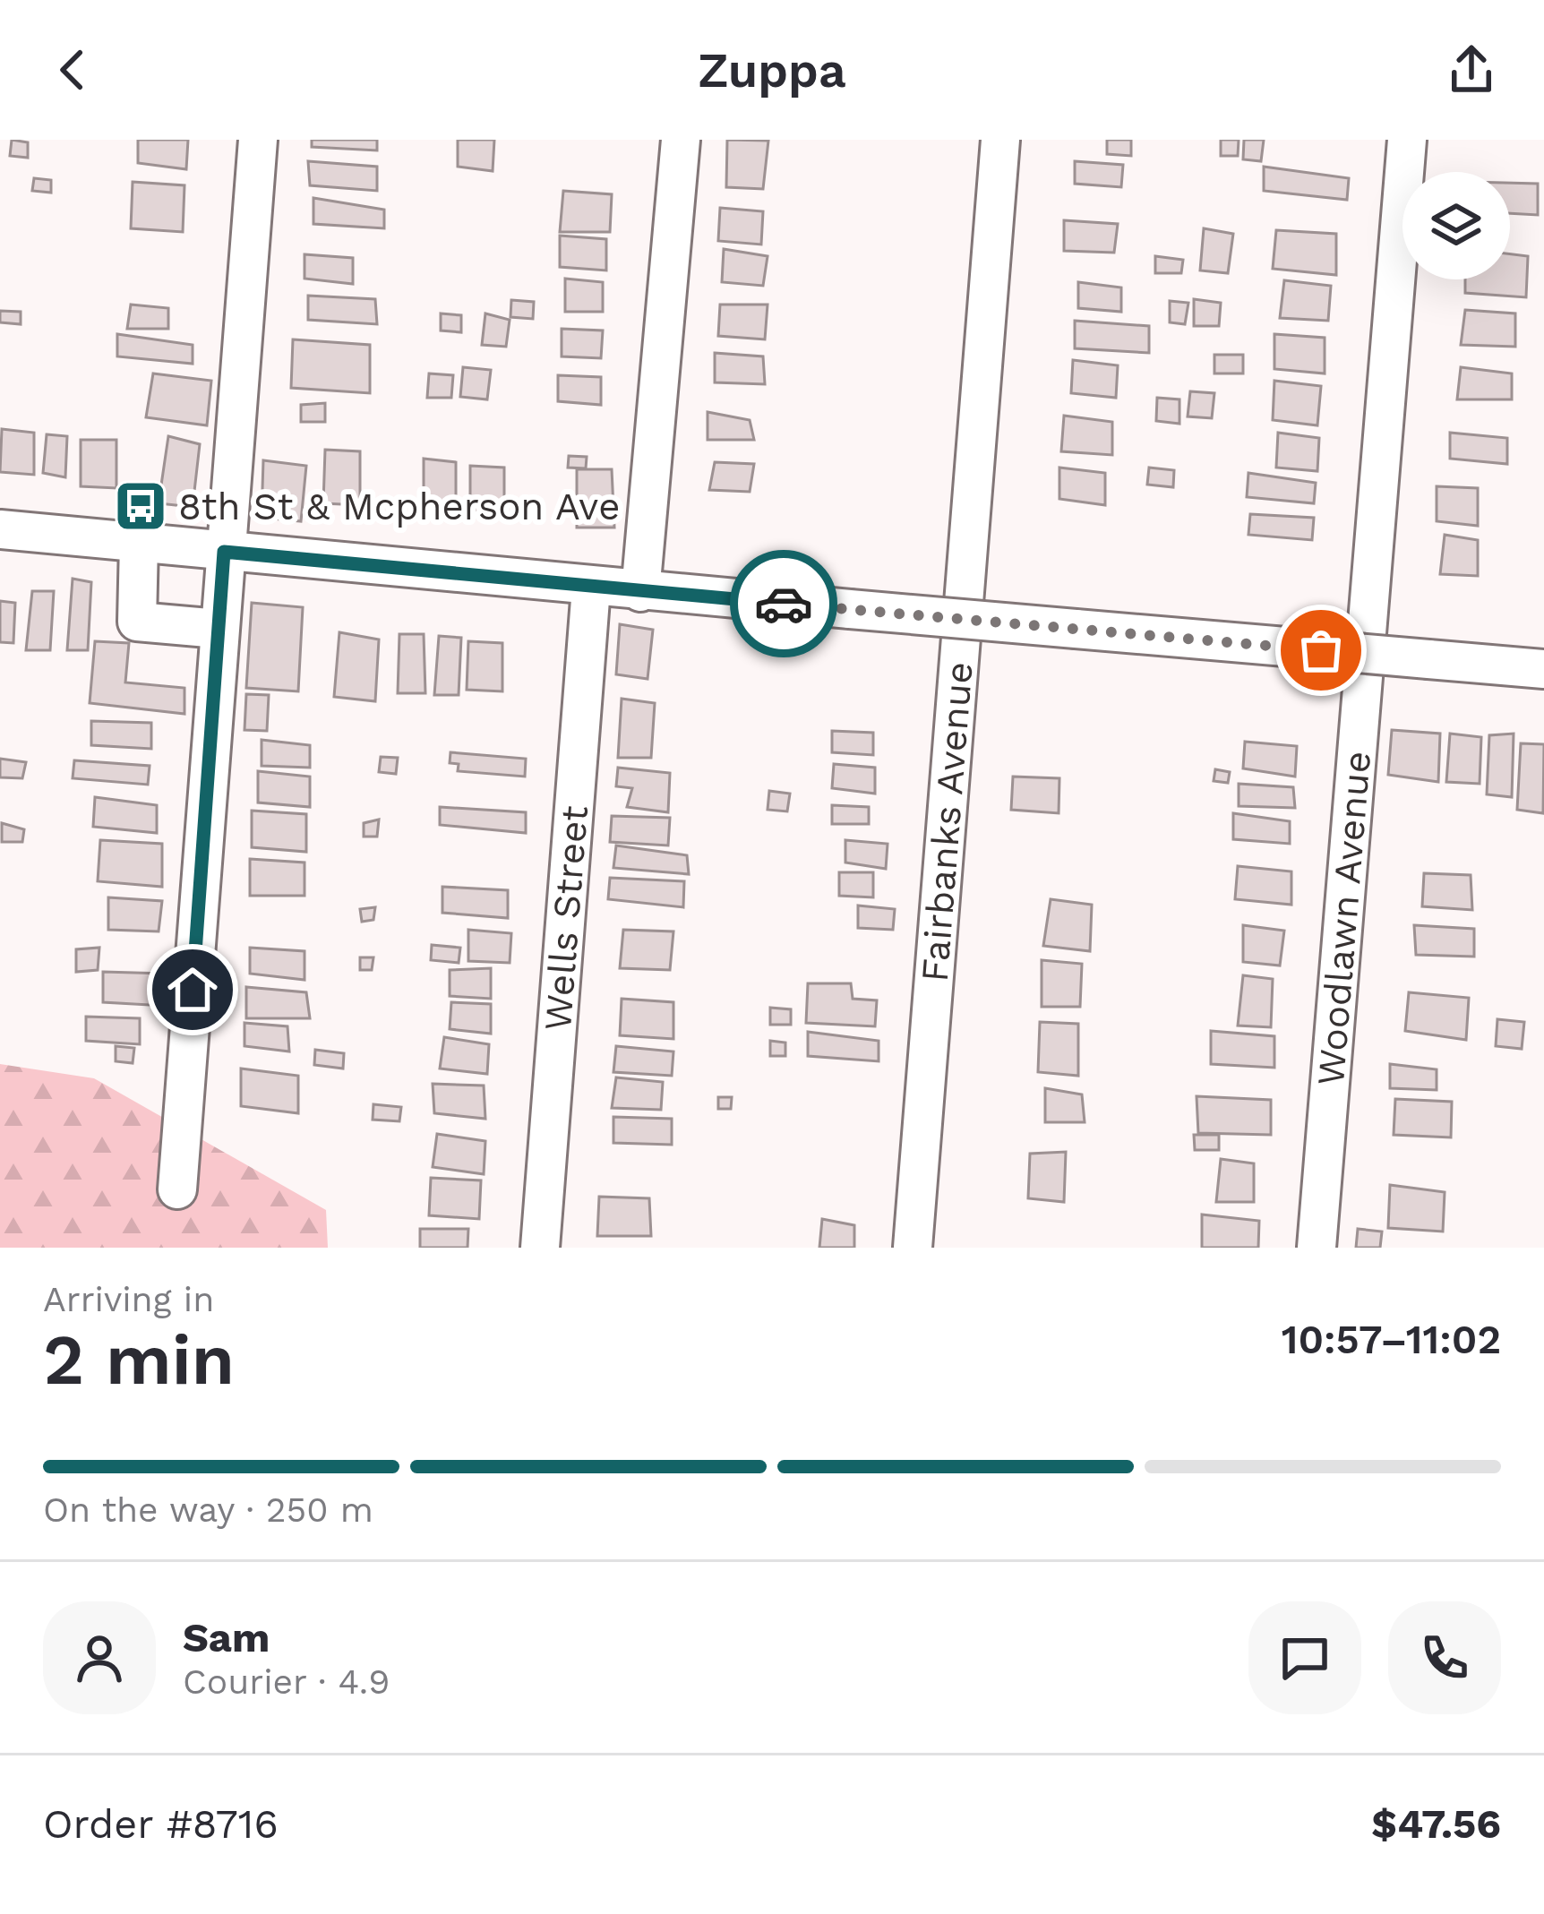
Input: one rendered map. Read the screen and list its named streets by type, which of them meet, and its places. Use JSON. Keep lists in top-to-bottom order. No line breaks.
{"streets":{"street":["Fairbanks Avenue","Wells Street","Woodlawn Avenue"]},"places":{"bus stop":["8th St & Mcpherson Ave"]},"page":{"header":"Zuppa","heading":["2 min","Arriving in","10:57–11:02"],"panel":["Sam","Courier · 4.9","Order #8716","$47.56"],"bar":"On the way · 250 m"}}
